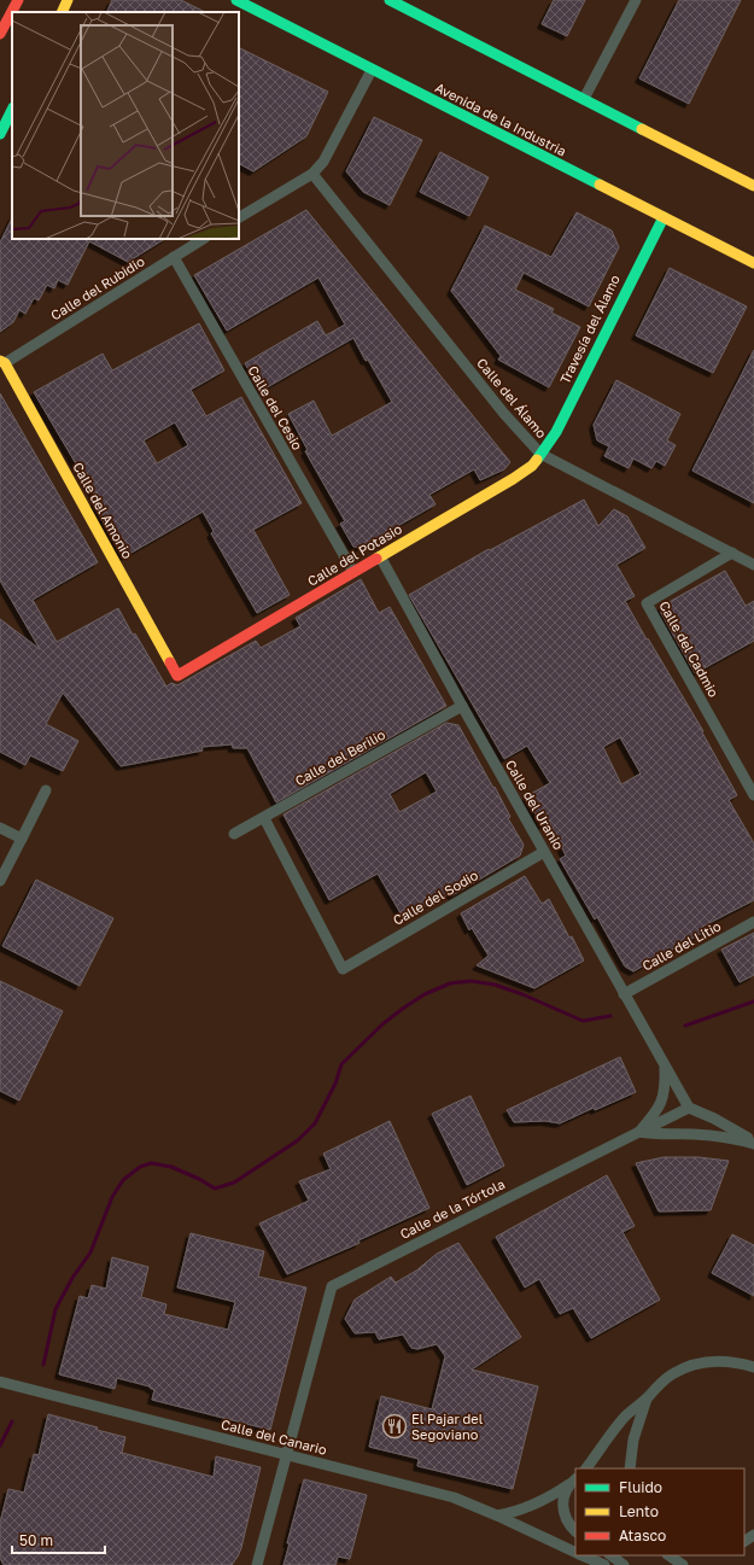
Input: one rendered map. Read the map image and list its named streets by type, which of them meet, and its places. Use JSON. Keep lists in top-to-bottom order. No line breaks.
{"streets":{"street":["Avenida de la Industria","Calle del Rubidio","Travesía del Álamo","Calle del Álamo","Calle del Cesio","Calle del Amonio","Calle del Potasio","Calle del Cadmio","Calle del Berilio","Calle del Uranio","Calle del Sodio","Calle del Litio","Calle de la Tórtola","Calle del Canario"]},"crossings":[["Avenida de la Industria","Travesía del Álamo"],["Calle del Rubidio","Calle del Cesio"],["Calle del Rubidio","Calle del Amonio"],["Travesía del Álamo","Calle del Álamo"],["Travesía del Álamo","Calle del Potasio"],["Calle del Álamo","Calle del Potasio"],["Calle del Álamo","Calle del Cadmio"],["Calle del Cesio","Calle del Potasio"],["Calle del Amonio","Calle del Potasio"],["Calle del Potasio","Calle del Uranio"],["Calle del Berilio","Calle del Uranio"],["Calle del Berilio","Calle del Sodio"],["Calle del Uranio","Calle del Sodio"],["Calle del Uranio","Calle del Litio"],["Calle del Uranio","Calle de la Tórtola"],["Calle de la Tórtola","Calle del Canario"]],"places":{"restaurant":["El Pajar del Segoviano"]},"legend":["Fluido","Lento","Atasco"],"scale_bar":"50 m"}
